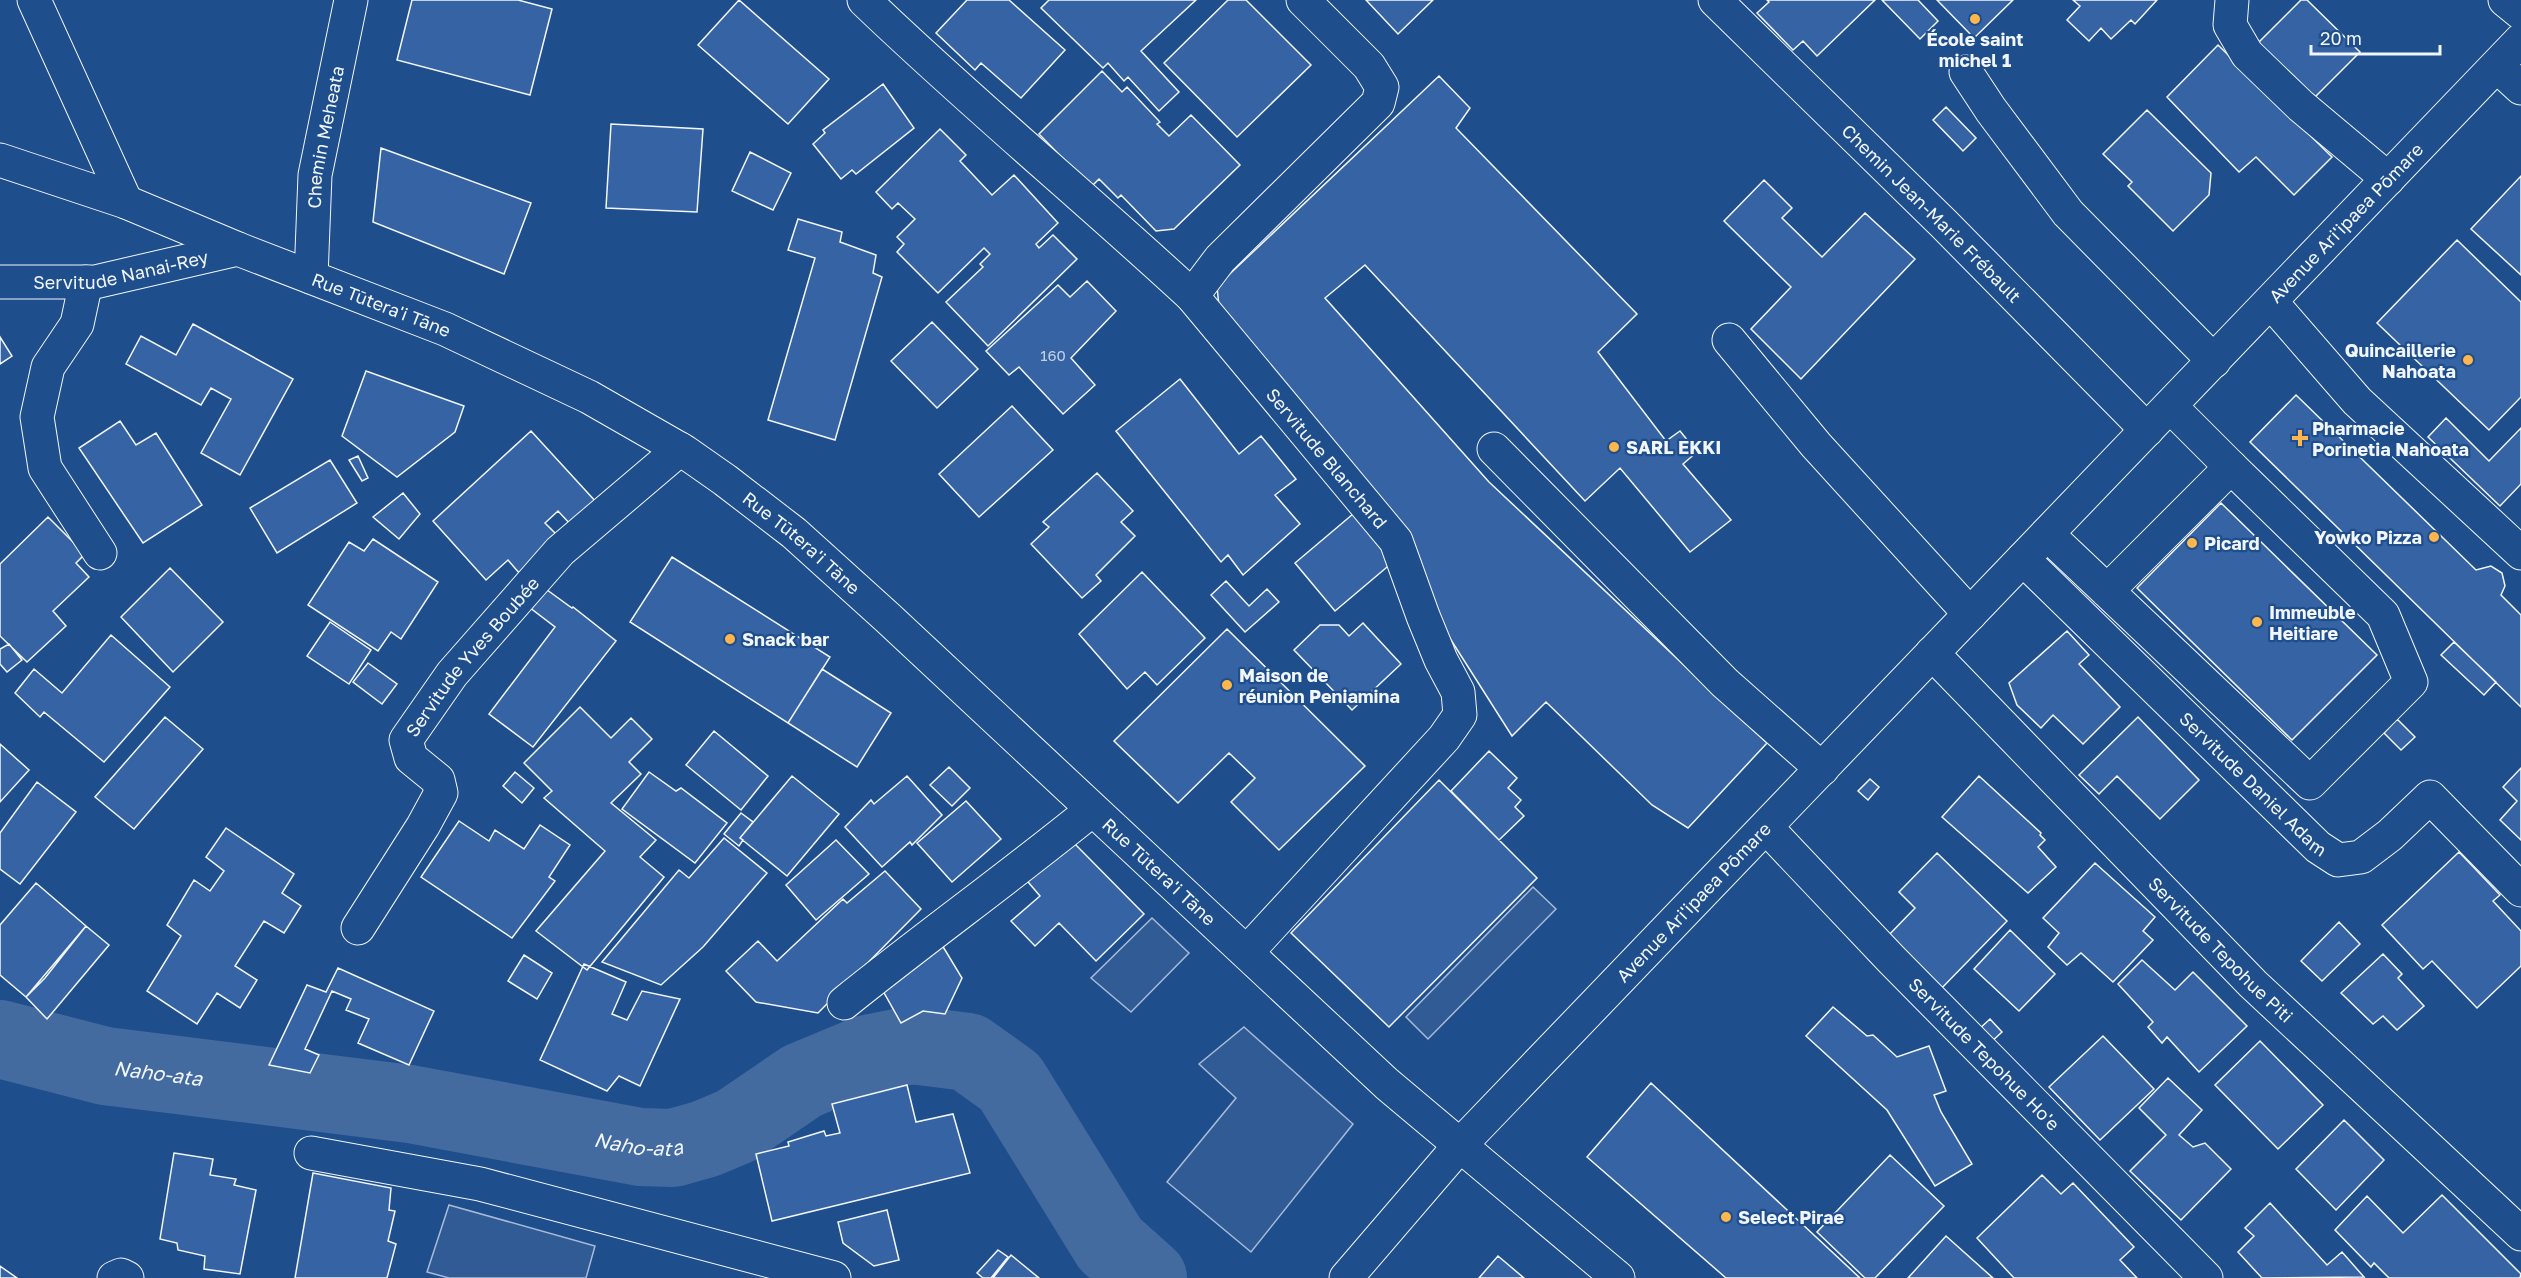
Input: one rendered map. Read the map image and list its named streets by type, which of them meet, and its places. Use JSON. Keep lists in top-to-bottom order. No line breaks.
{"streets":{"street":["Chemin Meheata","Chemin Jean-Marie Frébault","Avenue Ari'ipaea Pōmare","Servitude Nanai-Rey","Rue Tūtera'i Tāne","Servitude Blanchard","Servitude Yves Boubée","Servitude Daniel Adam","Servitude Tepohue Piti","Servitude Tepohue Ho'e"]},"crossings":[["Chemin Meheata","Rue Tūtera'i Tāne"],["Chemin Jean-Marie Frébault","Avenue Ari'ipaea Pōmare"],["Avenue Ari'ipaea Pōmare","Rue Tūtera'i Tāne"],["Avenue Ari'ipaea Pōmare","Servitude Daniel Adam"],["Avenue Ari'ipaea Pōmare","Servitude Tepohue Piti"],["Avenue Ari'ipaea Pōmare","Servitude Tepohue Ho'e"],["Servitude Nanai-Rey","Rue Tūtera'i Tāne"],["Rue Tūtera'i Tāne","Servitude Blanchard"],["Rue Tūtera'i Tāne","Servitude Yves Boubée"]],"water":["Naho-ata"],"places":{"other":["École saint michel 1","Quincaillerie Nahoata","SARL EKKI","Yowko Pizza","Picard","Immeuble Heitiare","Snack bar","Maison de réunion Peniamina","Select Pirae"],"health":["Pharmacie Porinetia Nahoata"]},"house_numbers":["160"],"scale_bar":"20 m"}
